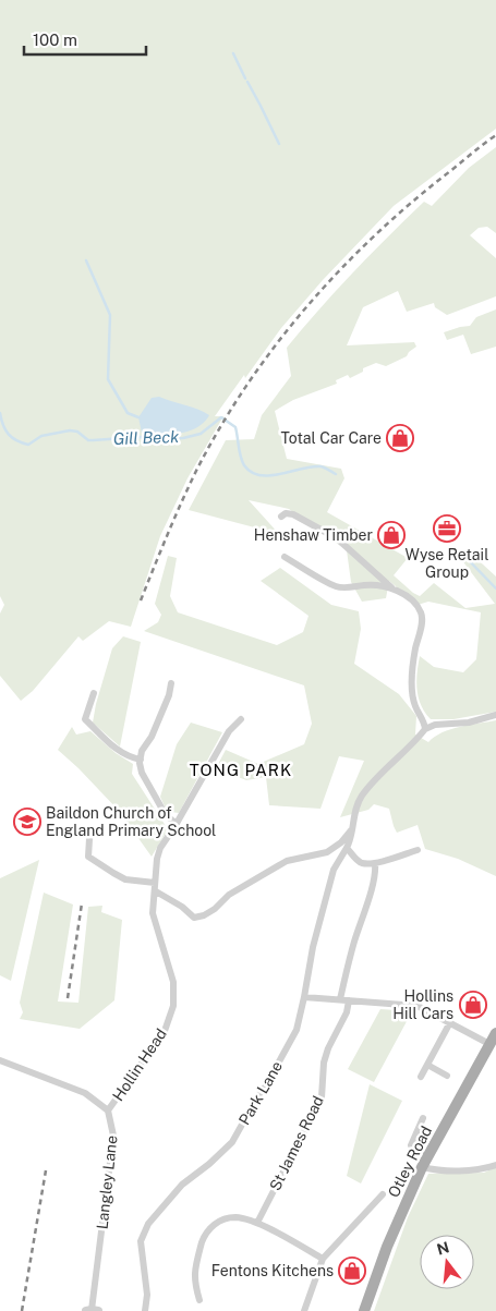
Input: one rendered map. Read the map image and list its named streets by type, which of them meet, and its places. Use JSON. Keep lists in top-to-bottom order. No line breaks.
{"streets":{"main road":["Otley Road"],"street":["Hollin Head","Park Lane","St James Road","Langley Lane"]},"crossings":[["Hollin Head","Langley Lane"]],"districts":["TONG PARK"],"water":["Gill Beck"],"places":{"shop":["Total Car Care","Henshaw Timber","Hollins Hill Cars","Fentons Kitchens"],"office":["Wyse Retail Group"],"school or university":["Baildon Church of England Primary School"]},"scale_bar":"100 m","north":"top"}
